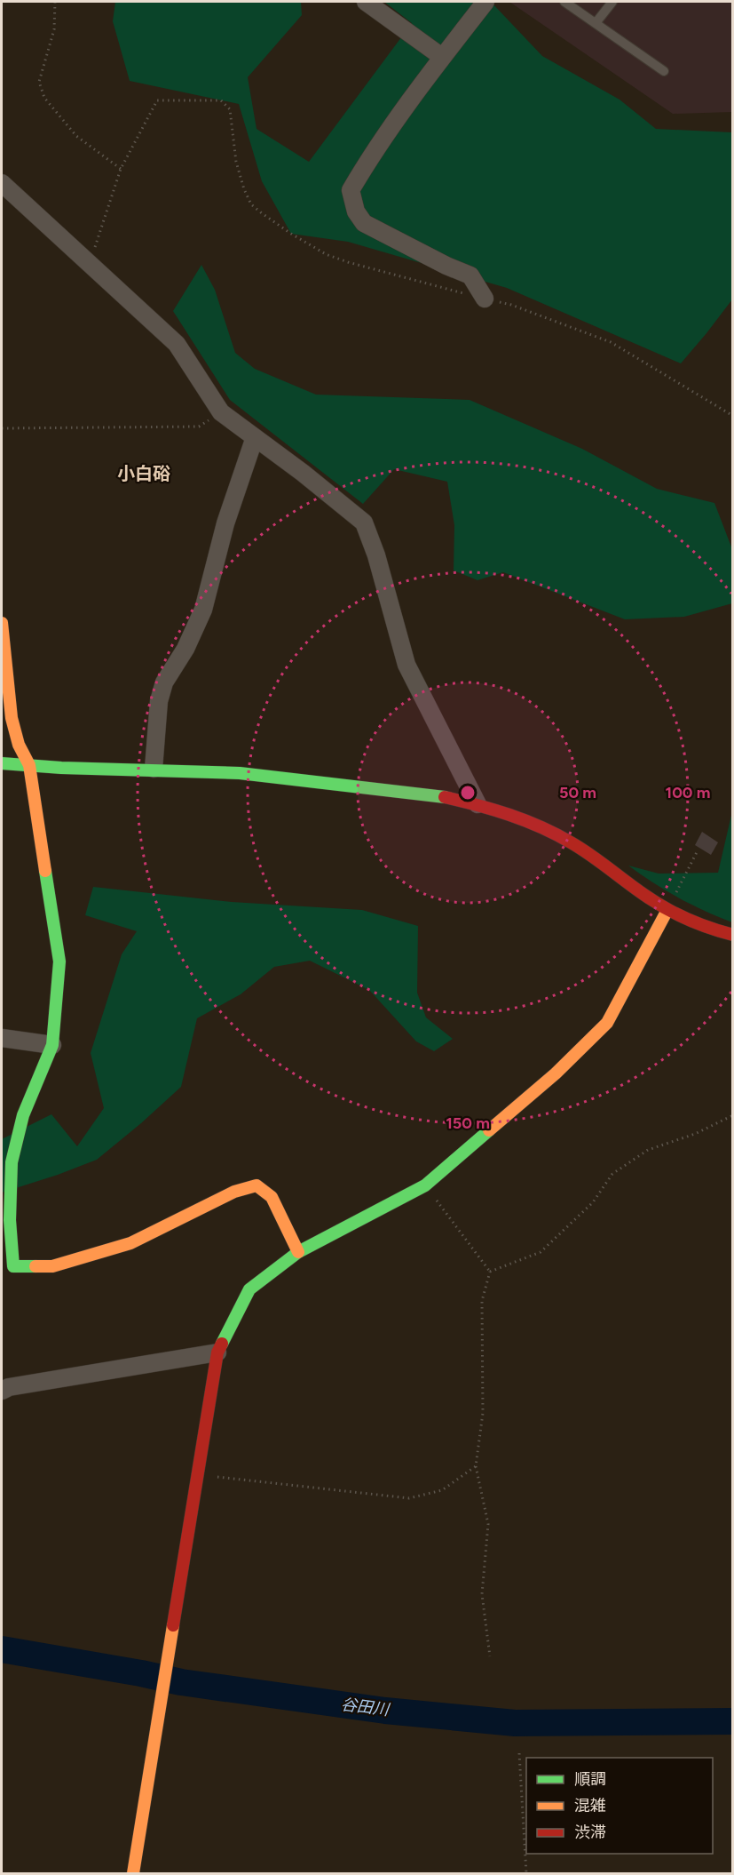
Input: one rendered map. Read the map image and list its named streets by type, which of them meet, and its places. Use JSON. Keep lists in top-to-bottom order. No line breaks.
{"districts":["小白硲"],"water":["谷田川"],"legend":["順調","混雑","渋滞"],"rings":["50 m","100 m","150 m"]}
